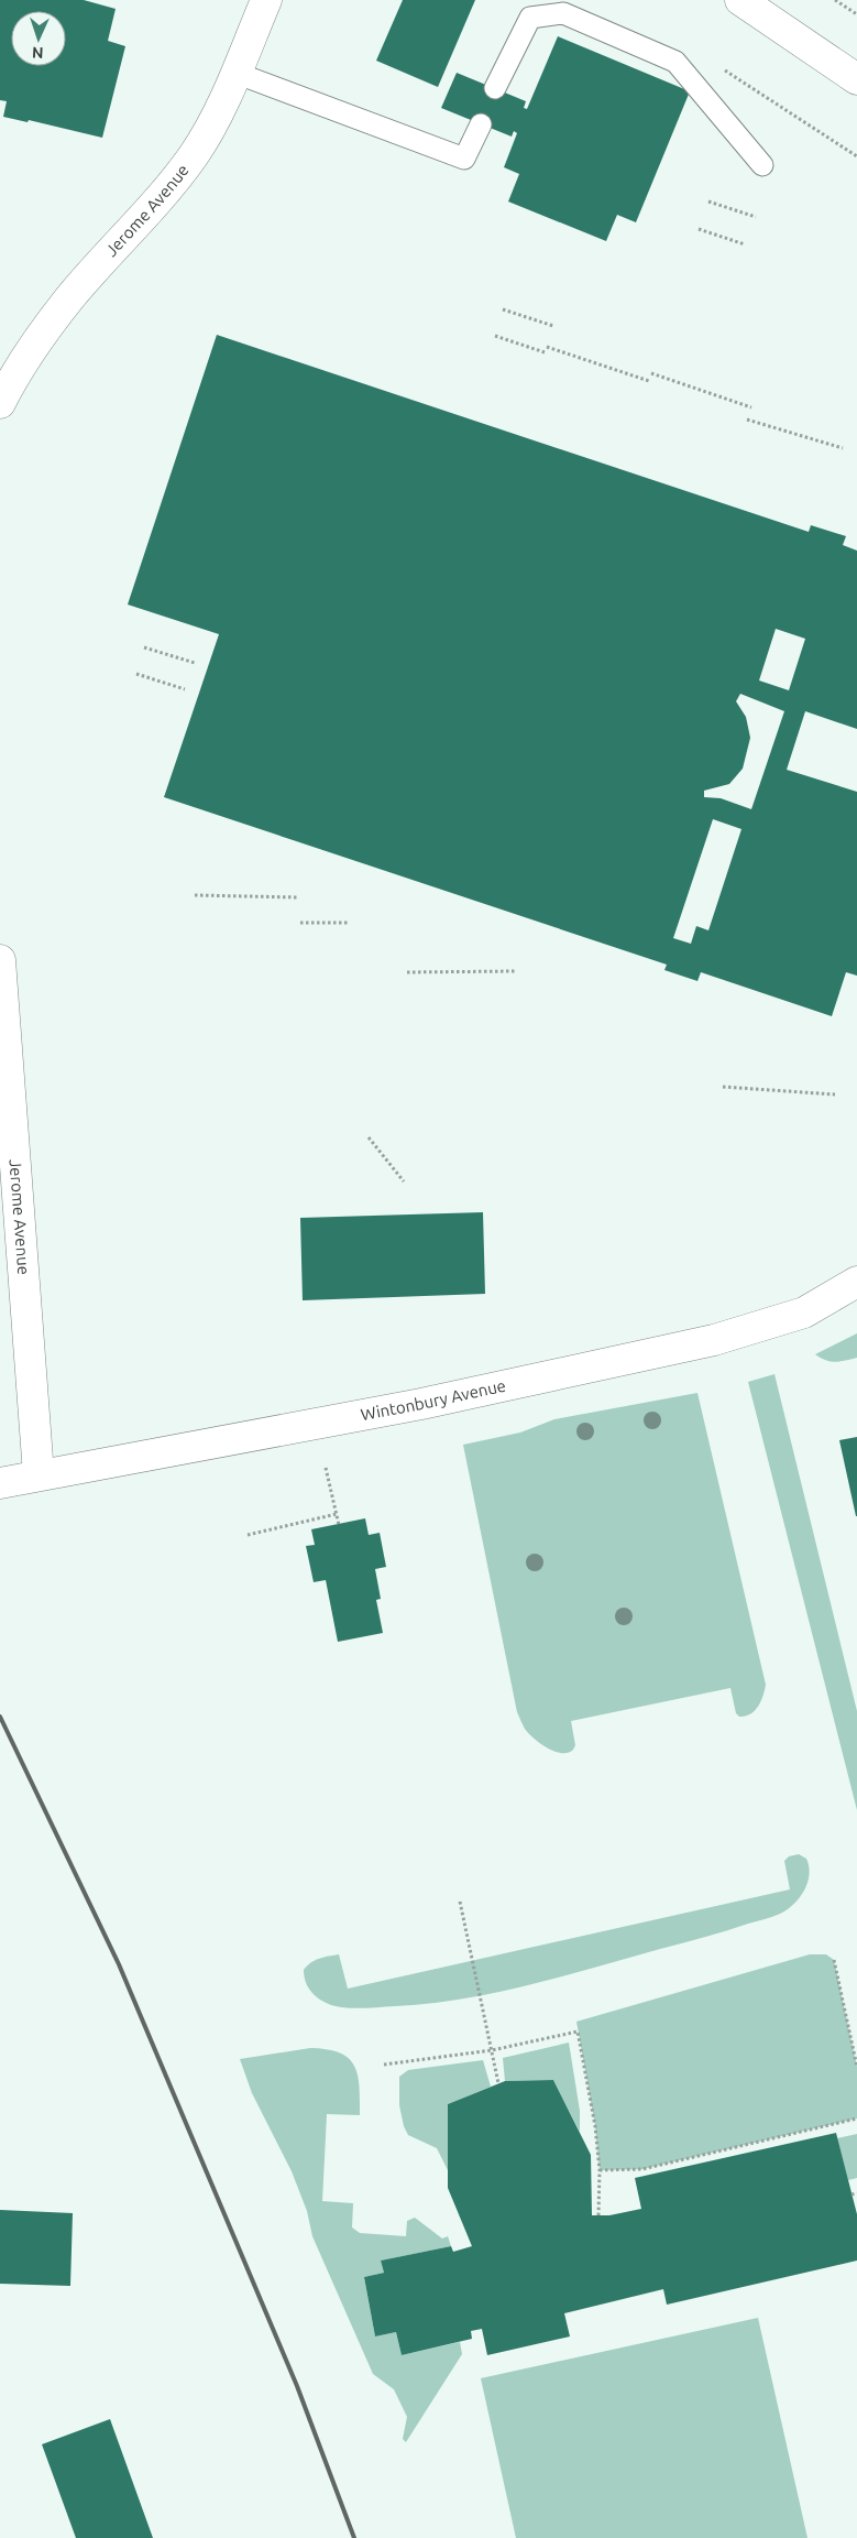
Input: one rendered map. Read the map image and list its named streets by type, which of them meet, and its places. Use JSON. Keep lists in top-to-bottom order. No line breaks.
{"streets":{"street":["Jerome Avenue","Wintonbury Avenue"]},"crossings":[["Jerome Avenue","Wintonbury Avenue"]],"north":"bottom"}
